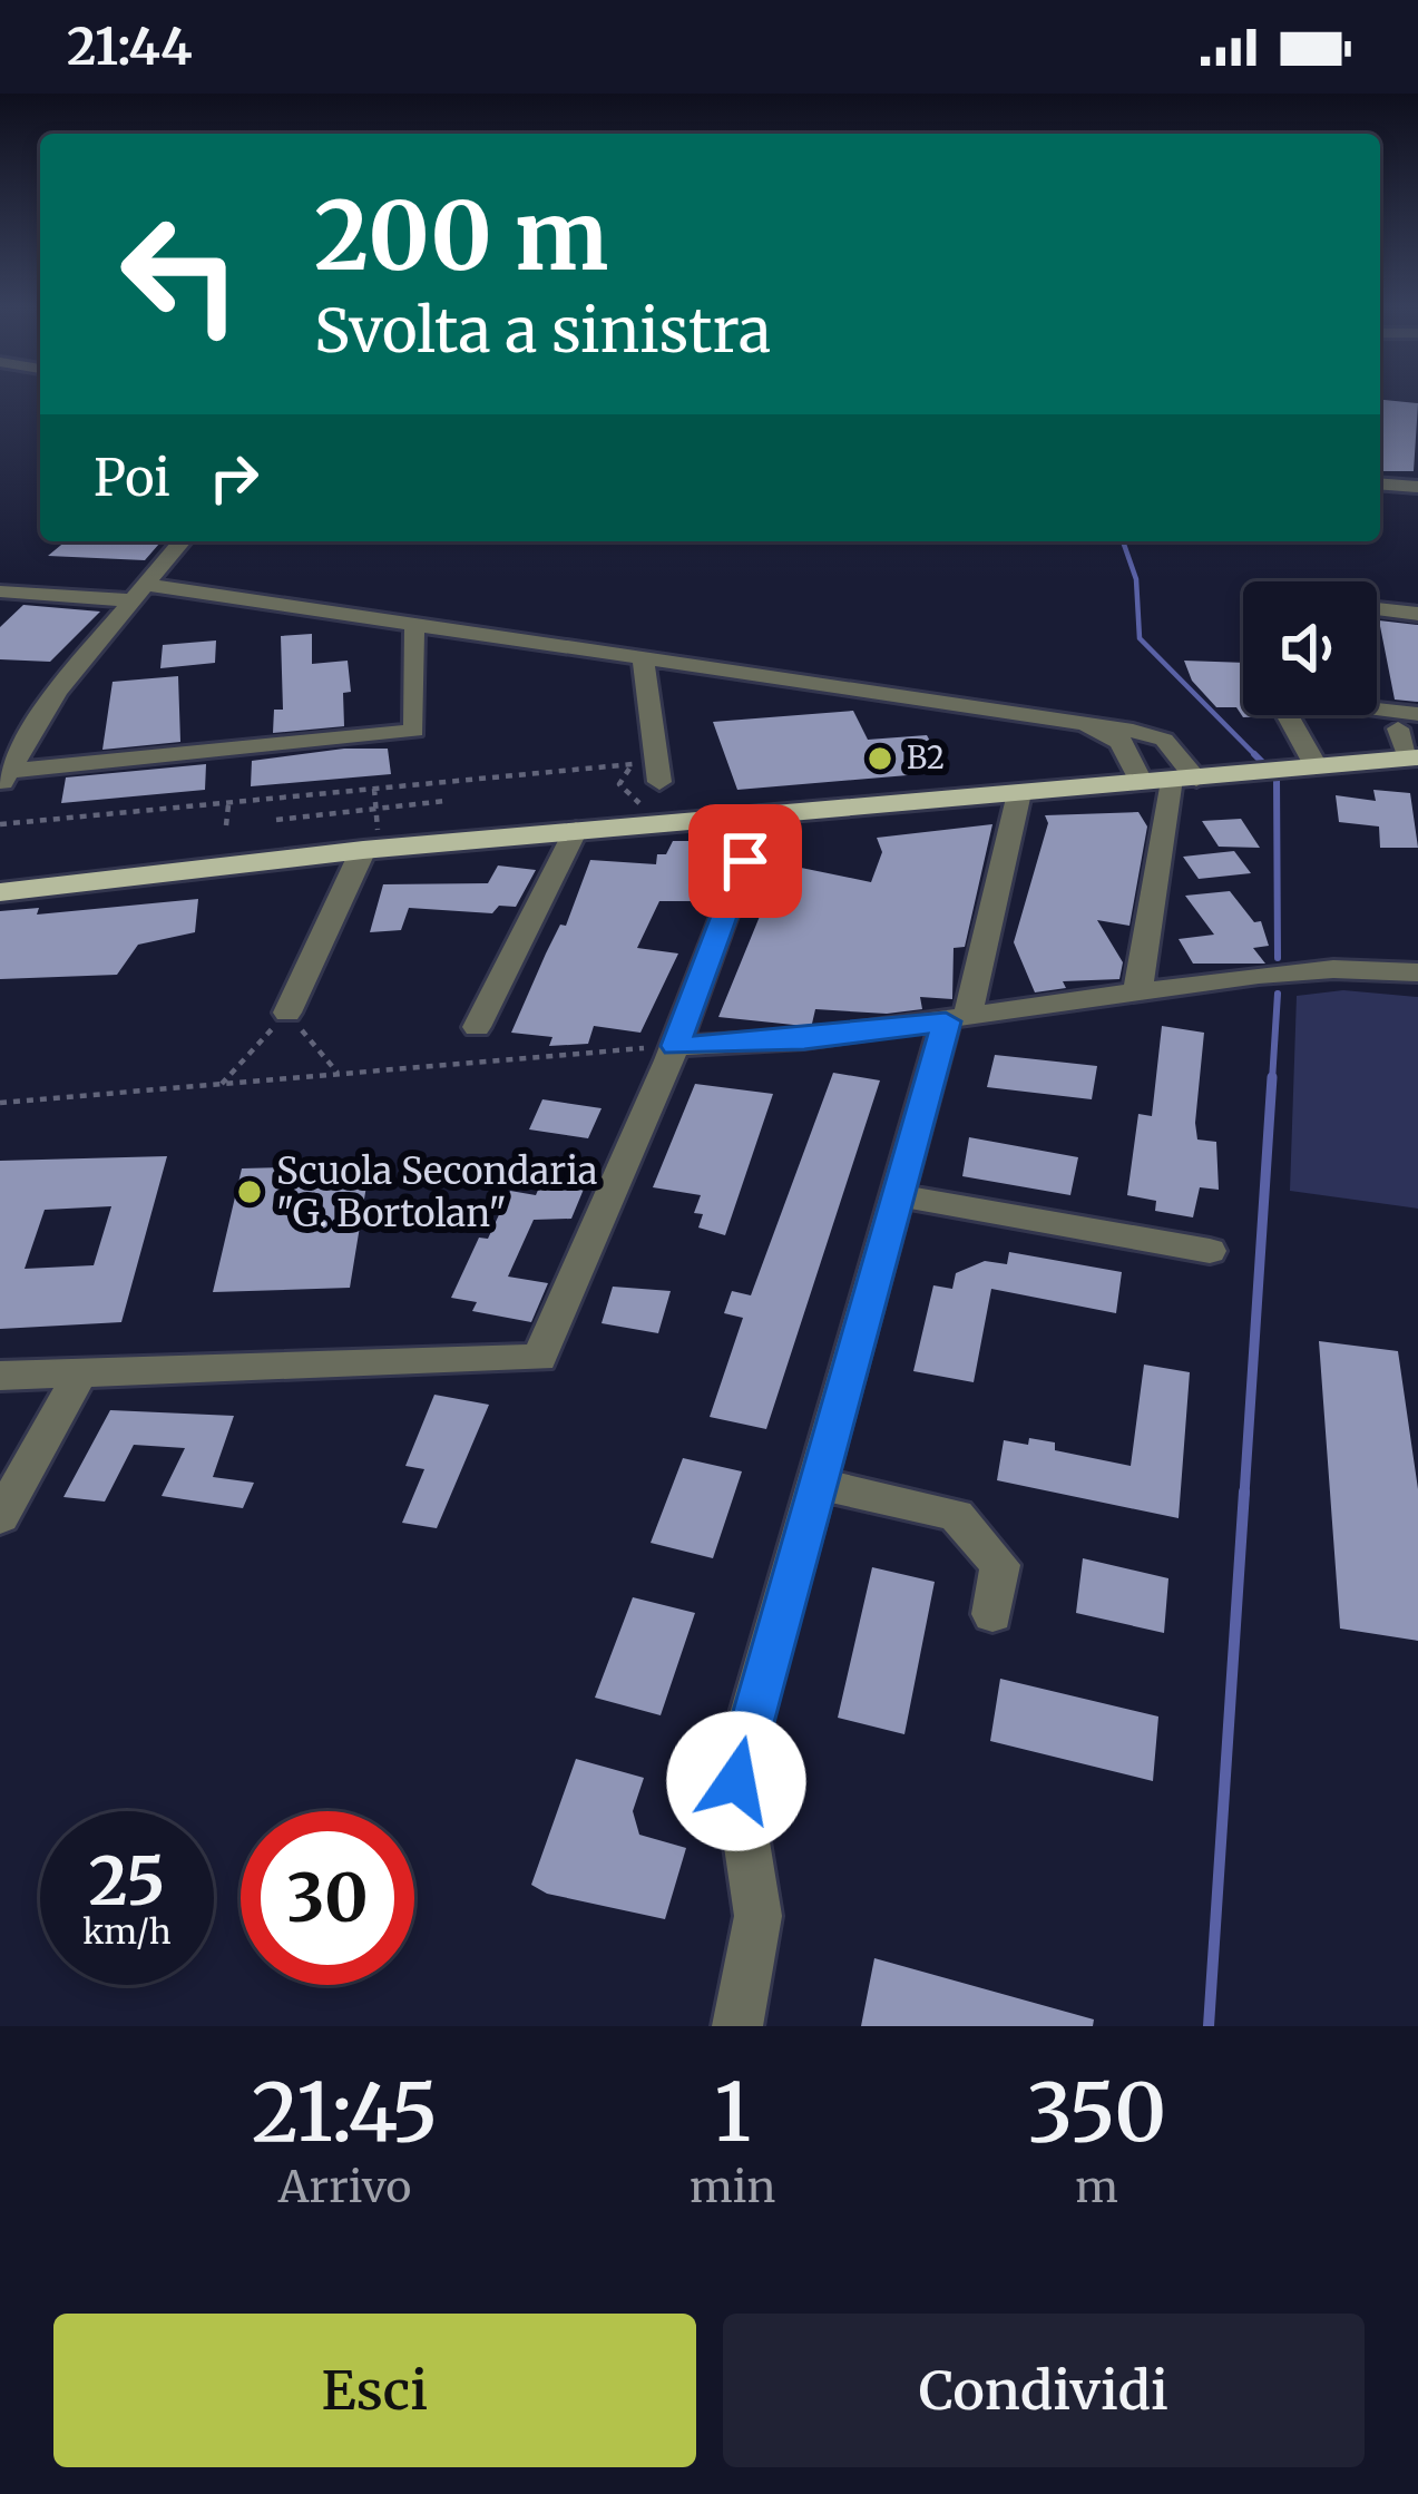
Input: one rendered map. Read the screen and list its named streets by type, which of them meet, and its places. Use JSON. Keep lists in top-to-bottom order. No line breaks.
{"places":["B2","Scuola Secondaria \"G. Bortolan\""],"page":{"status":"21:44","turn":["200 m","Svolta a sinistra"],"then":"Poi","speed":"25 km/h","limit":"30","eta":["21:45","Arrivo","1","min","350","m"],"buttons":["Esci","Condividi"]}}
